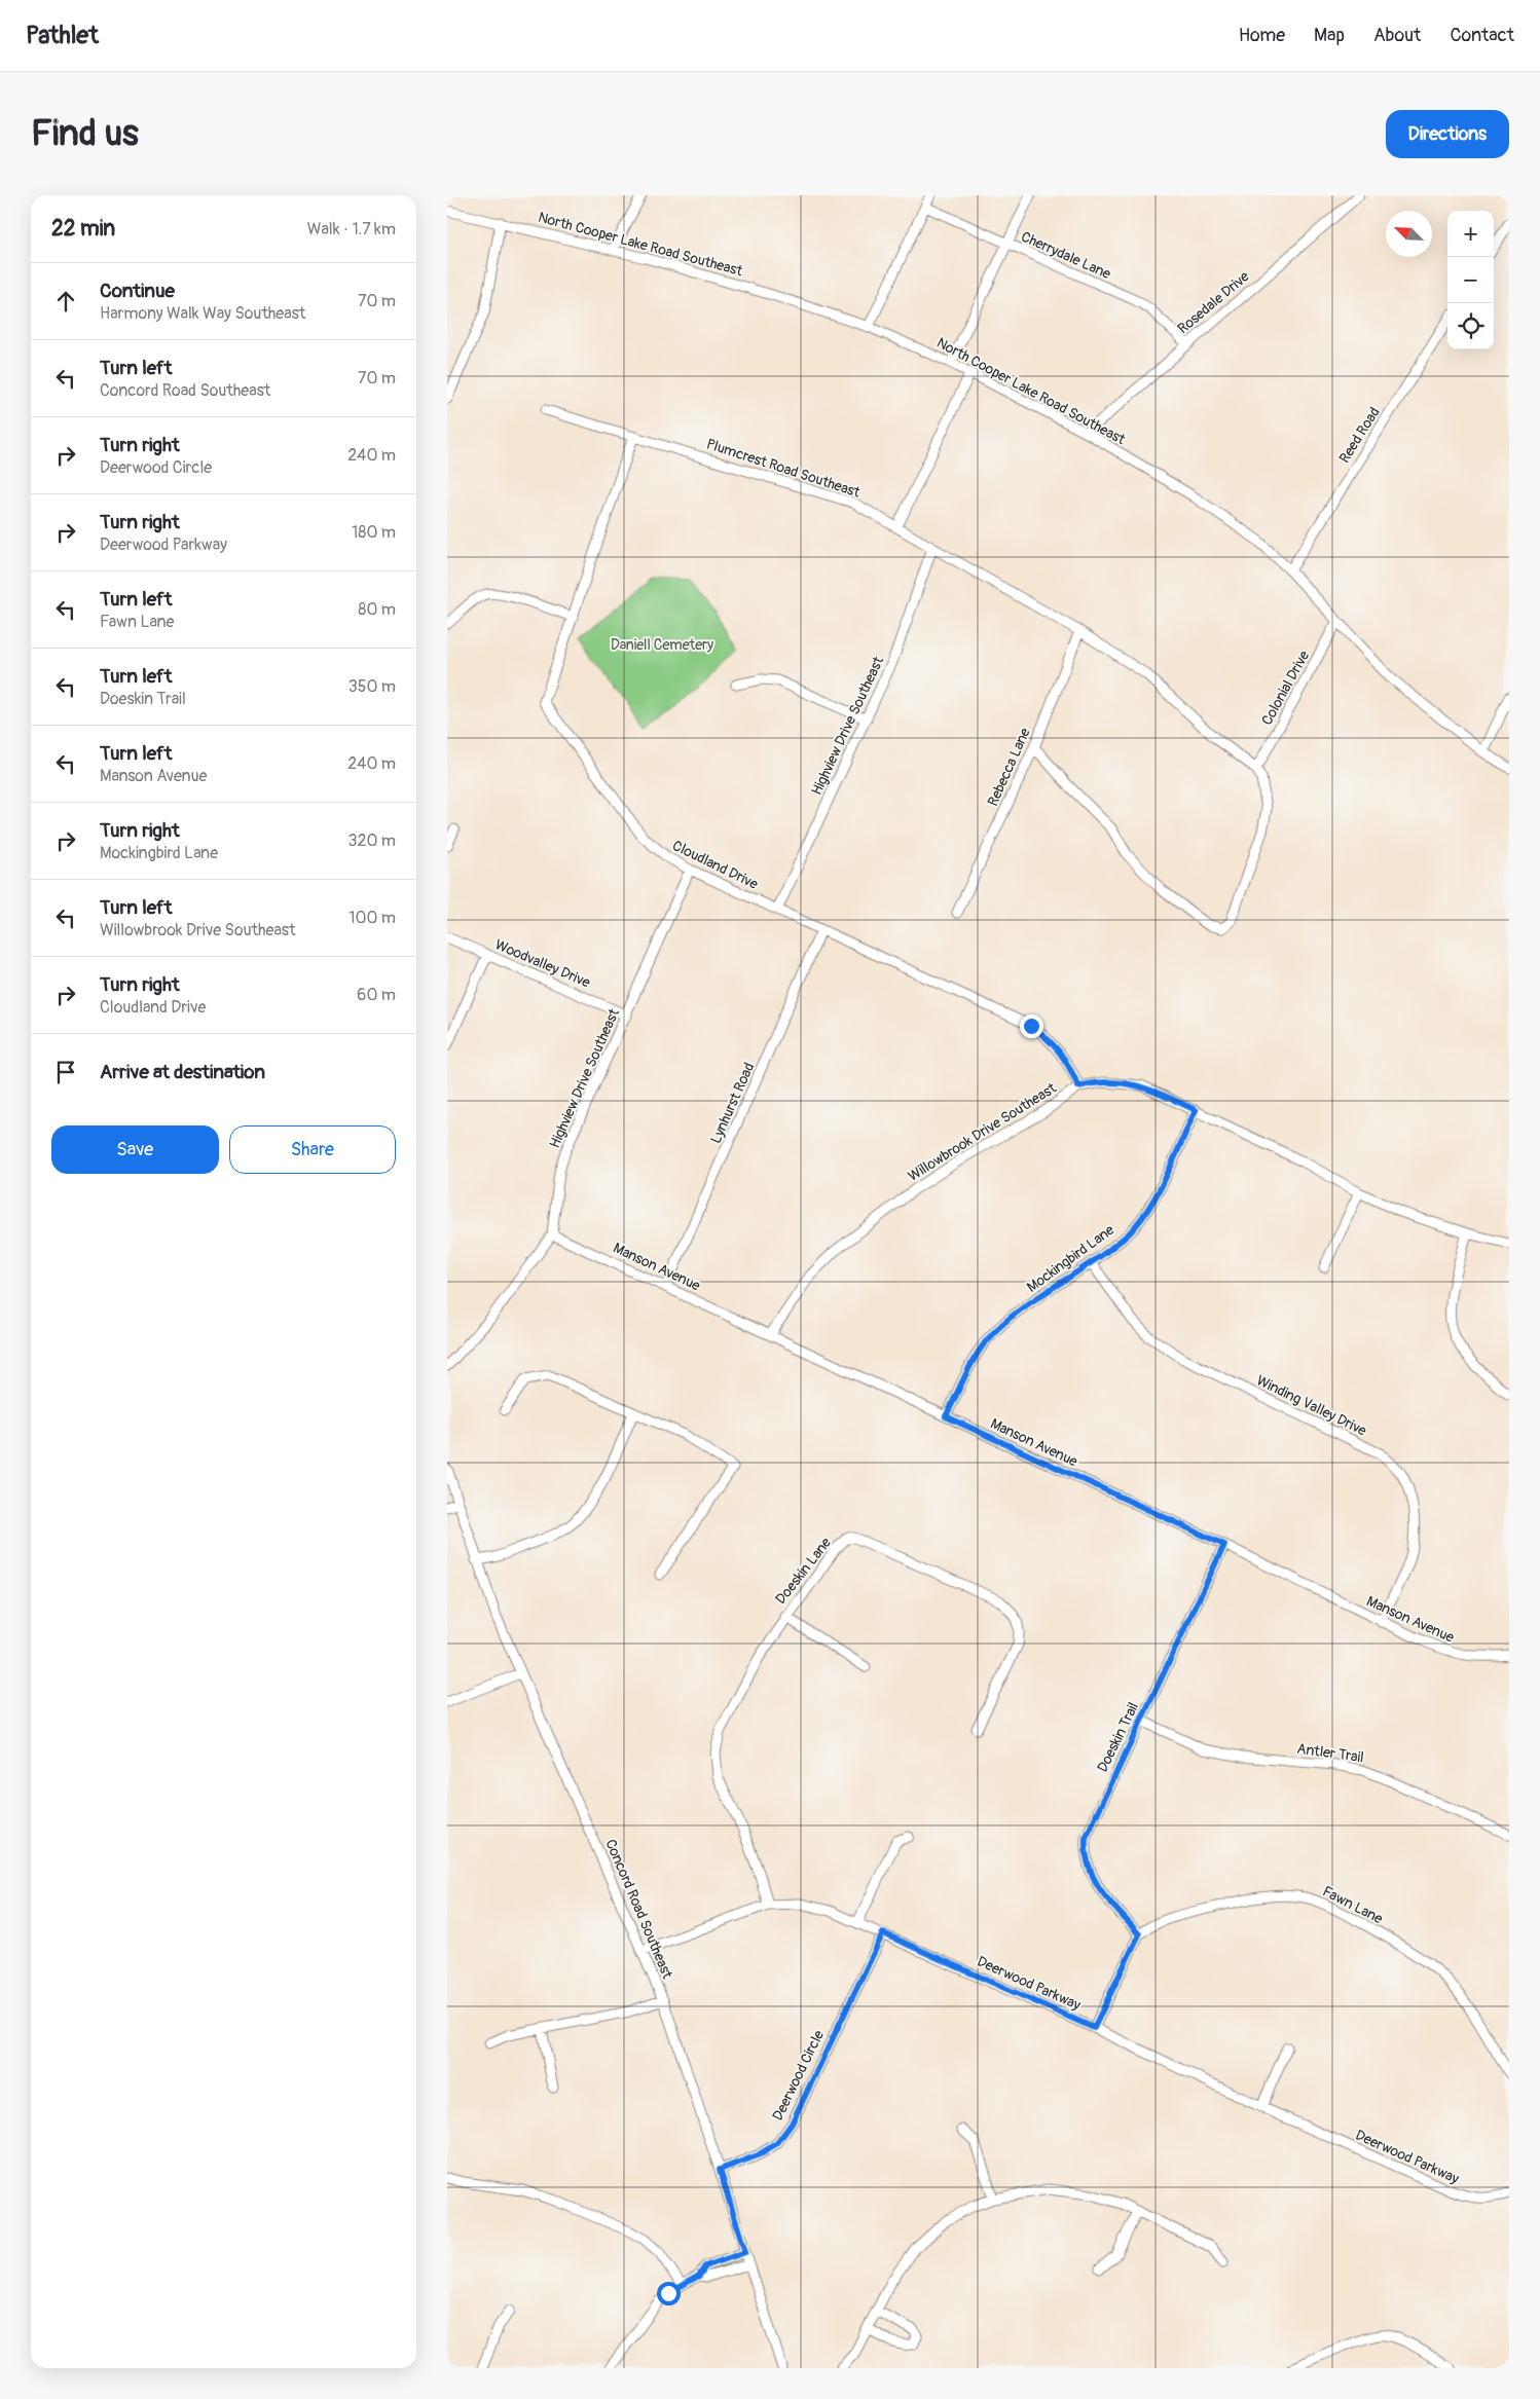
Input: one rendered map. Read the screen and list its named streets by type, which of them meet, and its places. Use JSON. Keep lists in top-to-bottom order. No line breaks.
{"streets":{"street":["North Cooper Lake Road Southeast","Cherrydale Lane","Rosedale Drive","Reed Road","Plumcrest Road Southeast","Colonial Drive","Highview Drive Southeast","Rebecca Lane","Cloudland Drive","Woodvalley Drive","Lynhurst Road","Willowbrook Drive Southeast","Mockingbird Lane","Manson Avenue","Winding Valley Drive","Doeskin Lane","Doeskin Trail","Antler Trail","Fawn Lane","Concord Road Southeast","Deerwood Parkway","Deerwood Circle"]},"crossings":[["North Cooper Lake Road Southeast","Rosedale Drive"],["North Cooper Lake Road Southeast","Reed Road"],["North Cooper Lake Road Southeast","Colonial Drive"],["Cherrydale Lane","Rosedale Drive"],["Plumcrest Road Southeast","Colonial Drive"],["Plumcrest Road Southeast","Highview Drive Southeast"],["Plumcrest Road Southeast","Rebecca Lane"],["Plumcrest Road Southeast","Cloudland Drive"],["Highview Drive Southeast","Cloudland Drive"],["Highview Drive Southeast","Woodvalley Drive"],["Highview Drive Southeast","Manson Avenue"],["Cloudland Drive","Lynhurst Road"],["Cloudland Drive","Willowbrook Drive Southeast"],["Lynhurst Road","Manson Avenue"],["Willowbrook Drive Southeast","Mockingbird Lane"],["Willowbrook Drive Southeast","Manson Avenue"],["Mockingbird Lane","Manson Avenue"],["Mockingbird Lane","Winding Valley Drive"],["Manson Avenue","Winding Valley Drive"],["Manson Avenue","Doeskin Trail"],["Doeskin Lane","Deerwood Parkway"],["Doeskin Trail","Antler Trail"],["Doeskin Trail","Fawn Lane"],["Concord Road Southeast","Deerwood Parkway"],["Concord Road Southeast","Deerwood Circle"],["Deerwood Parkway","Deerwood Circle"]],"parks":["Daniell Cemetery"],"north":"top left","page":{"header":"Pathlet","nav":["Home","Map","About","Contact"],"buttons":["Directions",["Save","Share"]],"title":"Find us","heading":["22 min","Walk · 1.7 km"],"map_buttons":["+","−"],"list":[["Continue","Harmony Walk Way Southeast","70 m"],["Turn left","Concord Road Southeast","70 m"],["Turn right","Deerwood Circle","240 m"],["Turn right","Deerwood Parkway","180 m"],["Turn left","Fawn Lane","80 m"],["Turn left","Doeskin Trail","350 m"],["Turn left","Manson Avenue","240 m"],["Turn right","Mockingbird Lane","320 m"],["Turn left","Willowbrook Drive Southeast","100 m"],["Turn right","Cloudland Drive","60 m"],"Arrive at destination"]}}
